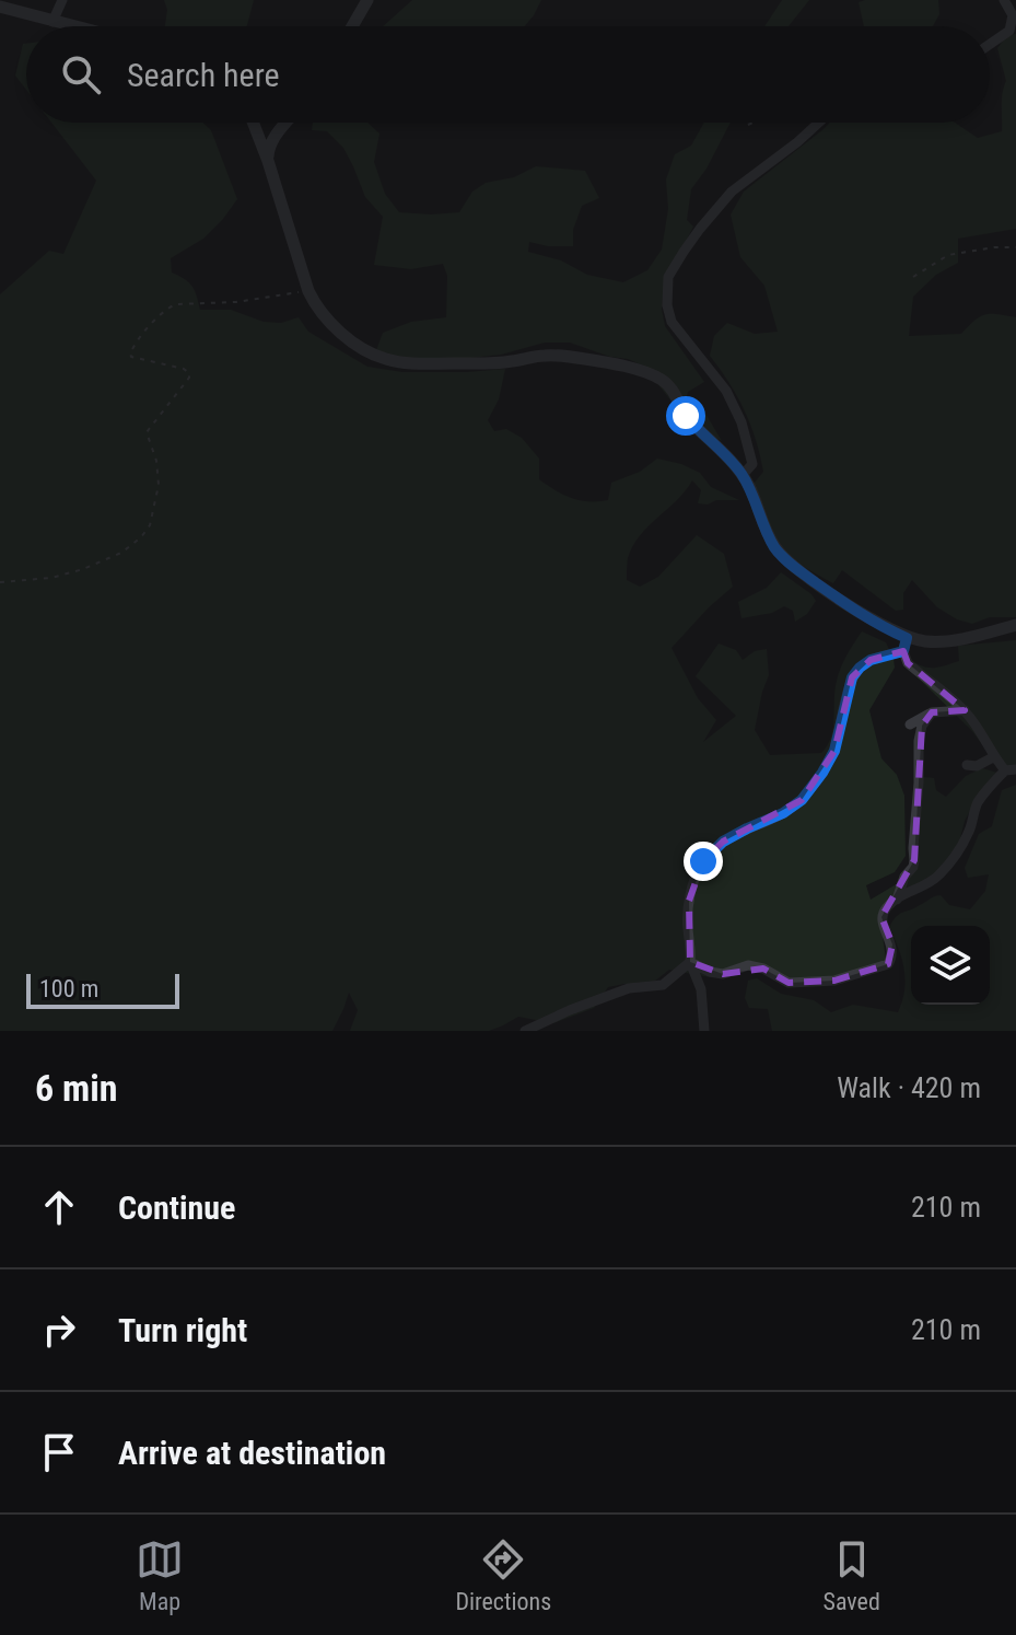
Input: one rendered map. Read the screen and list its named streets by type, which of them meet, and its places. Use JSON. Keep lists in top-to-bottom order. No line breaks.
{"scale_bar":"100 m","page":{"search":"Search here","scale":"100 m","heading":["6 min","Walk · 420 m"],"list":[["Continue","210 m"],["Turn right","210 m"],"Arrive at destination"],"nav":["Map","Directions","Saved"]}}
